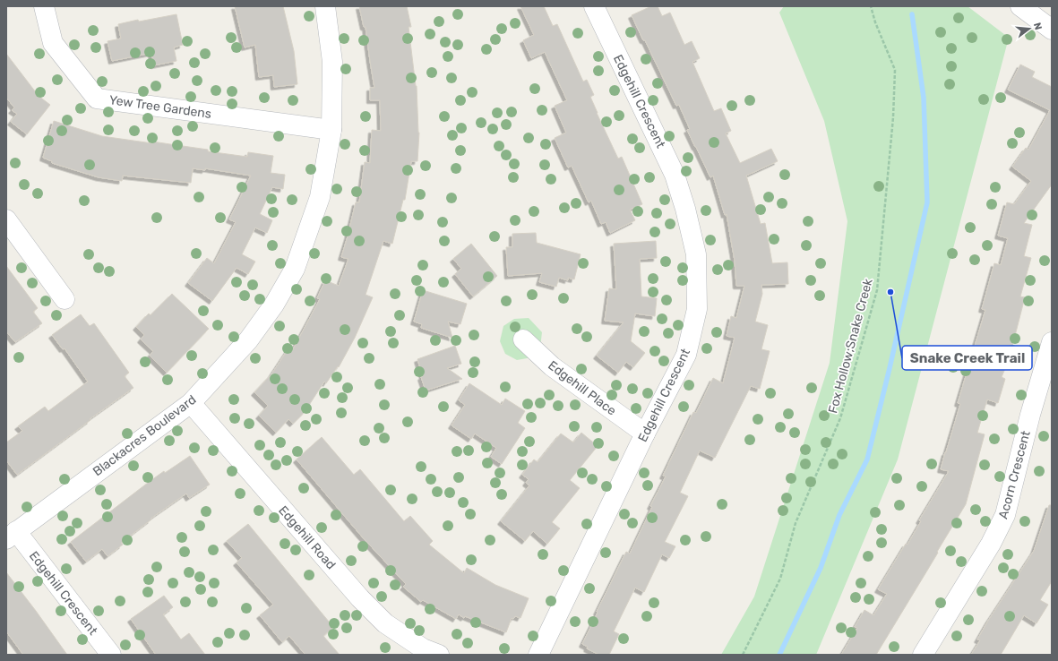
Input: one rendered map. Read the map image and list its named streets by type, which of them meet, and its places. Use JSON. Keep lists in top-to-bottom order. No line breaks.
{"streets":{"street":["Edgehill Crescent","Yew Tree Gardens","Edgehill Place","Blackacres Boulevard","Acorn Crescent","Edgehill Road"],"path":["Fox Hollow;Snake Creek"]},"crossings":[["Edgehill Crescent","Edgehill Place"],["Edgehill Crescent","Blackacres Boulevard"],["Yew Tree Gardens","Blackacres Boulevard"],["Blackacres Boulevard","Edgehill Road"]],"places":["Snake Creek Trail"],"north":"right"}
